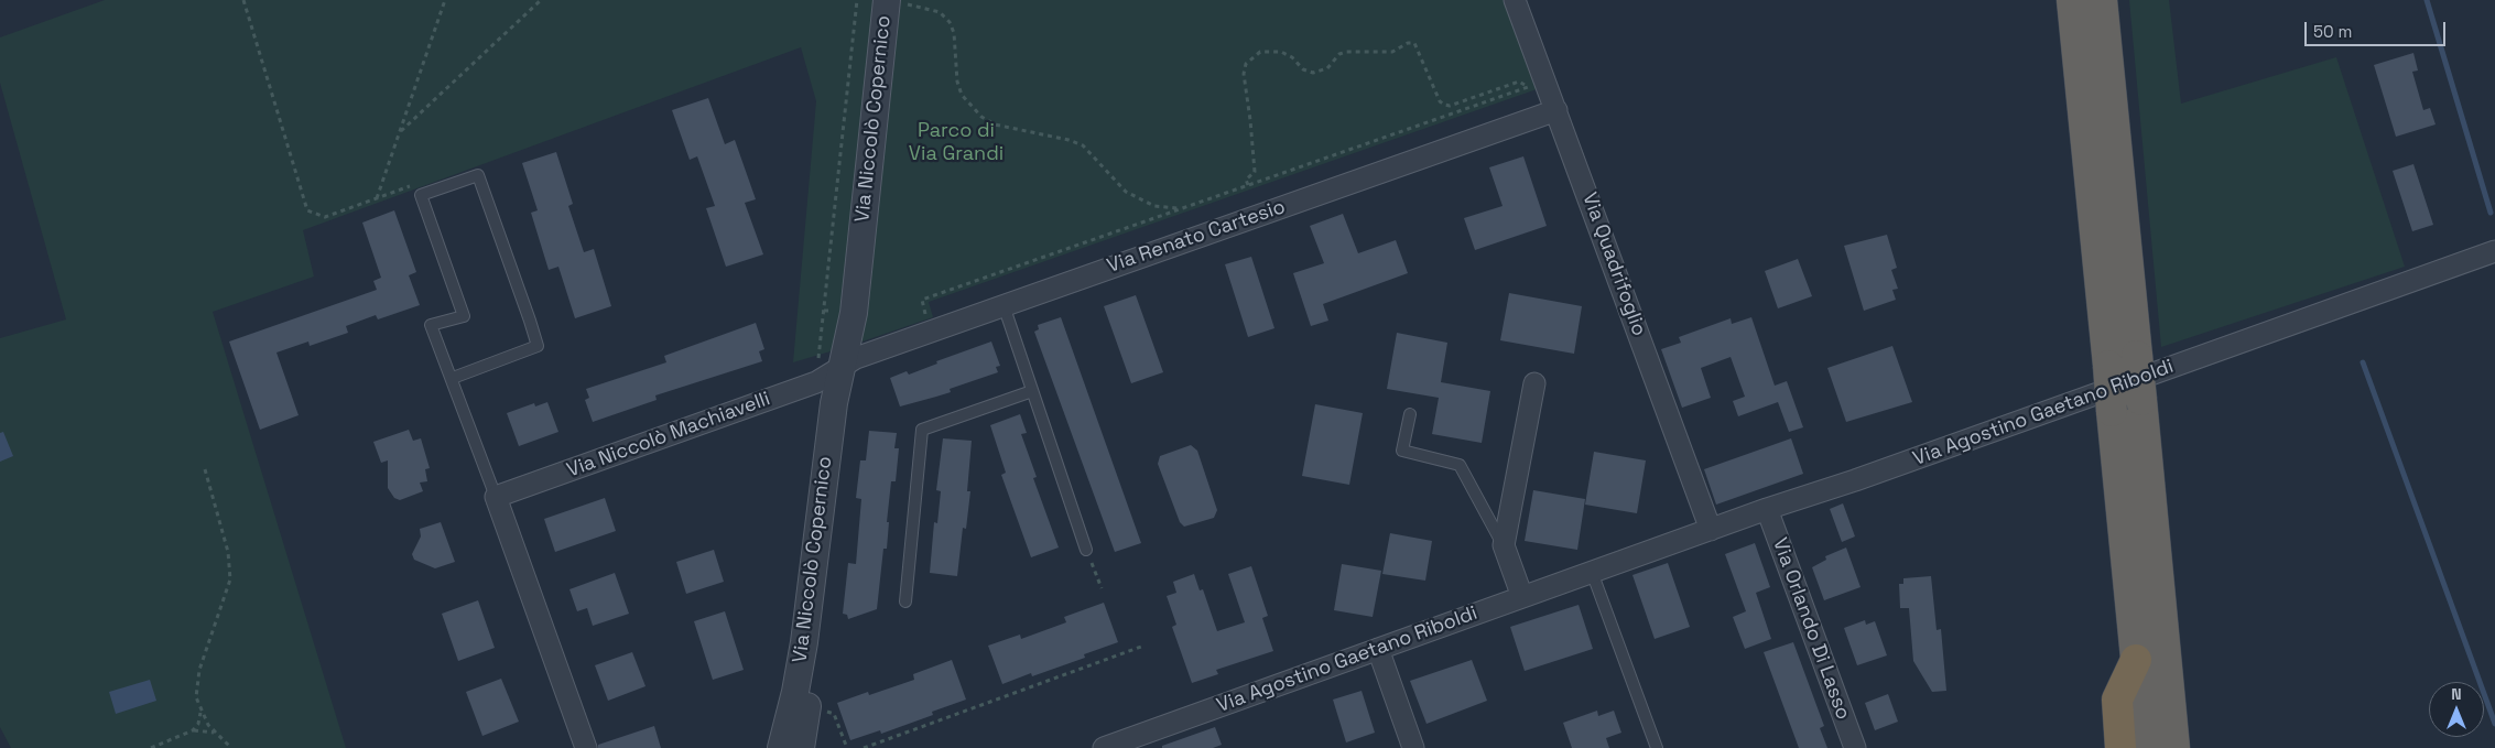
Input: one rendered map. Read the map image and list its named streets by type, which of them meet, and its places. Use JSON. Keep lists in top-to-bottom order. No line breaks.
{"streets":{"street":["Via Niccolò Copernico","Via Renato Cartesio","Via Quadrifoglio","Via Agostino Gaetano Riboldi","Via Niccolò Machiavelli","Via Orlando Di Lasso"]},"crossings":[["Via Niccolò Copernico","Via Renato Cartesio"],["Via Niccolò Copernico","Via Niccolò Machiavelli"],["Via Renato Cartesio","Via Quadrifoglio"],["Via Renato Cartesio","Via Niccolò Machiavelli"],["Via Quadrifoglio","Via Agostino Gaetano Riboldi"],["Via Agostino Gaetano Riboldi","Via Orlando Di Lasso"]],"parks":["Parco di Via Grandi"],"scale_bar":"50 m","north":"top"}
